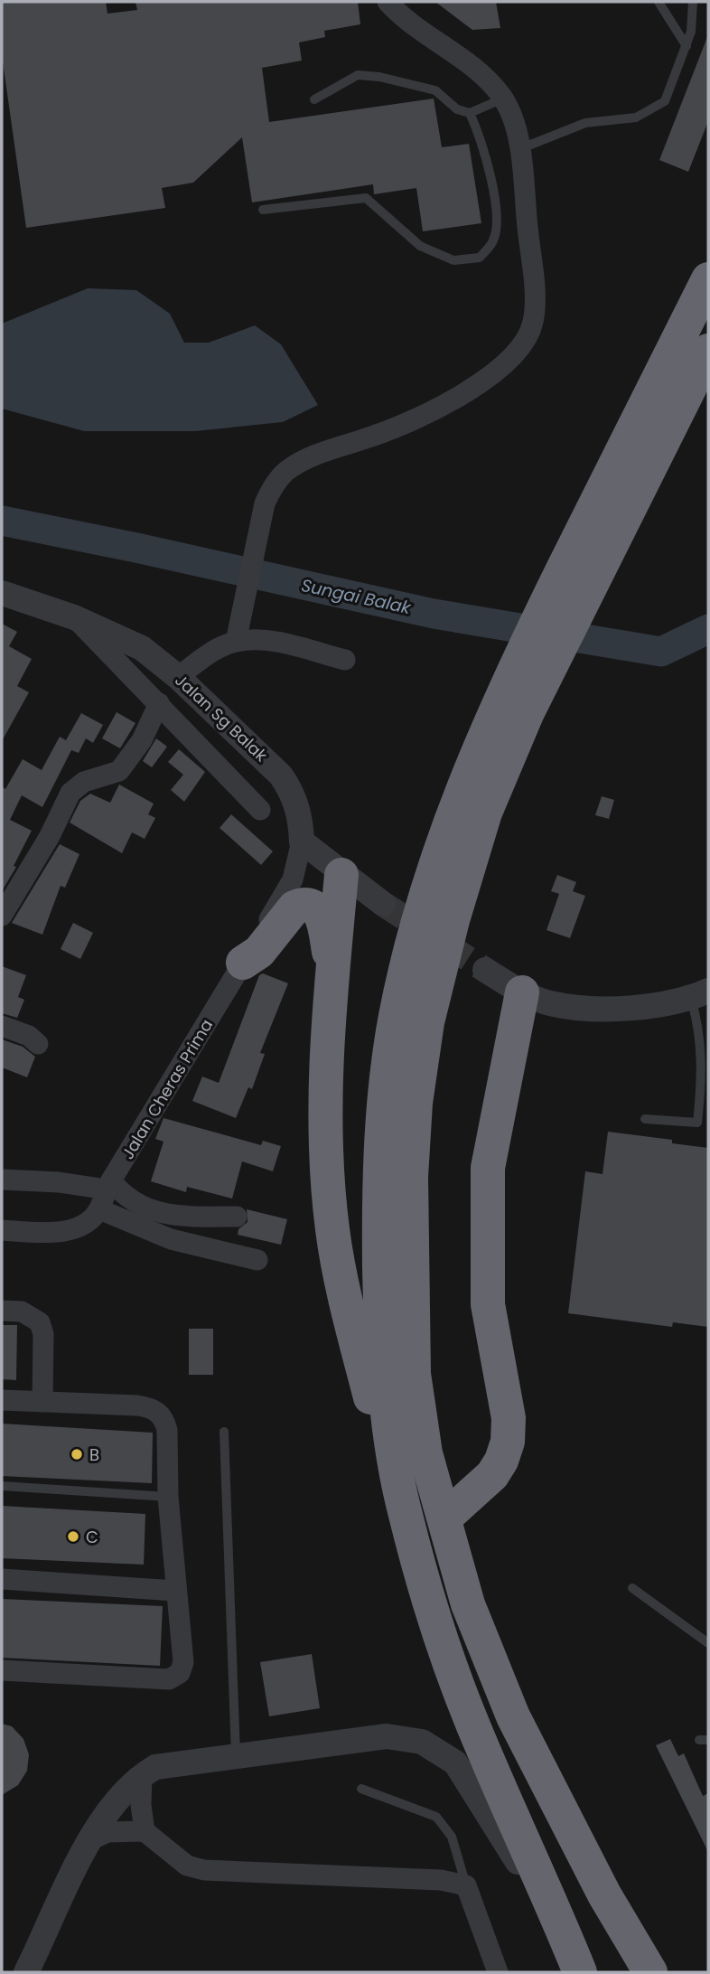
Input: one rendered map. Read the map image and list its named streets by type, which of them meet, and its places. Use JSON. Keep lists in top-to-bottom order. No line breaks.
{"streets":{"street":["Jalan Sg Balak","Jalan Cheras Prima"]},"crossings":[["Jalan Sg Balak","Jalan Cheras Prima"]],"water":["Sungai Balak"],"places":["B","C"]}
